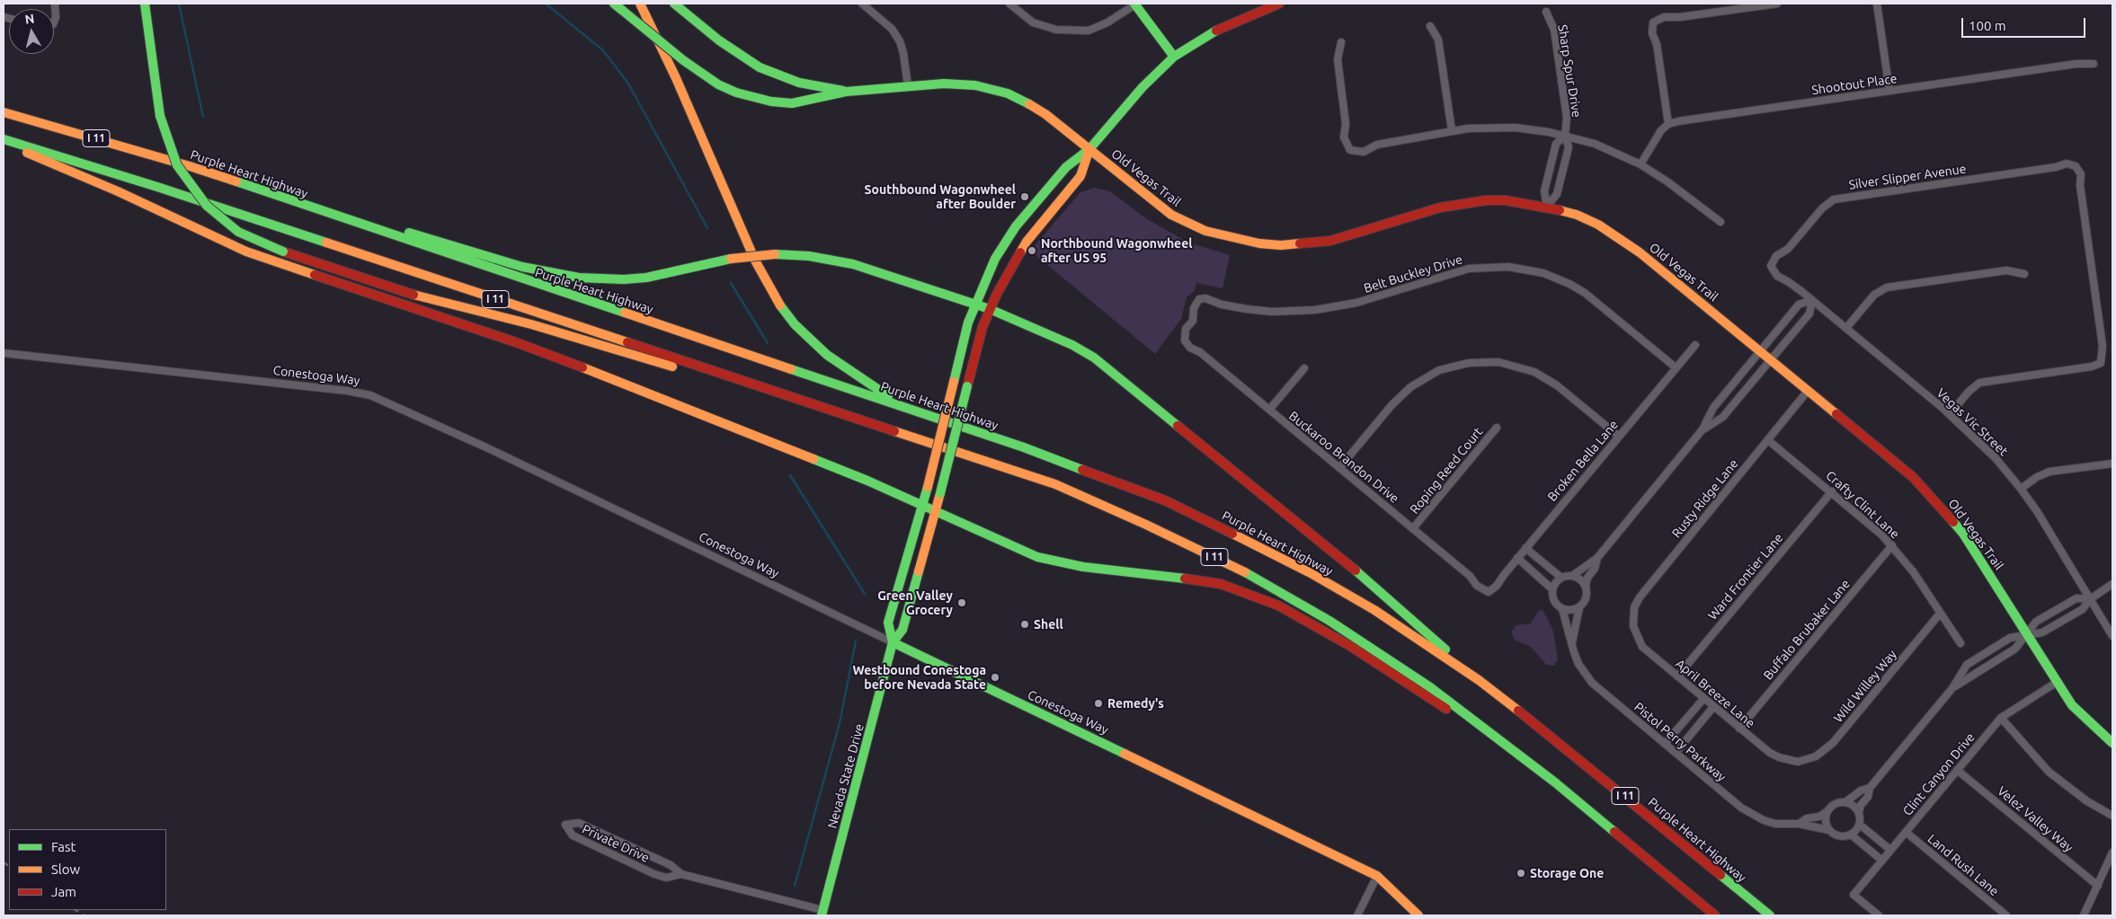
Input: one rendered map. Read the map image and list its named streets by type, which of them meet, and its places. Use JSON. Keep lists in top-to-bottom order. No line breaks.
{"streets":{"main road":["I 11","Purple Heart Highway","Old Vegas Trail","Conestoga Way","Nevada State Drive"],"street":["Sharp Spur Drive","Shootout Place","Silver Slipper Avenue","Belt Buckley Drive","Vegas Vic Street","Buckaroo Brandon Drive","Broken Bella Lane","Roping Reed Court","Rusty Ridge Lane","Crafty Clint Lane","Ward Frontier Lane","Buffalo Brubaker Lane","Wild Willey Way","April Breeze Lane","Pistol Perry Parkway","Clint Canyon Drive","Velez Valley Way","Private Drive","Land Rush Lane"]},"crossings":[["Sharp Spur Drive","Old Vegas Trail"],["Silver Slipper Avenue","Vegas Vic Street"],["Old Vegas Trail","Rusty Ridge Lane"],["Old Vegas Trail","Clint Canyon Drive"],["Old Vegas Trail","Nevada State Drive"],["Belt Buckley Drive","Buckaroo Brandon Drive"],["Belt Buckley Drive","Broken Bella Lane"],["Conestoga Way","Nevada State Drive"],["Buckaroo Brandon Drive","Broken Bella Lane"],["Buckaroo Brandon Drive","Roping Reed Court"],["Rusty Ridge Lane","Crafty Clint Lane"],["Rusty Ridge Lane","April Breeze Lane"],["Crafty Clint Lane","Ward Frontier Lane"],["Crafty Clint Lane","Buffalo Brubaker Lane"],["Crafty Clint Lane","Wild Willey Way"],["Ward Frontier Lane","April Breeze Lane"],["Buffalo Brubaker Lane","April Breeze Lane"],["Wild Willey Way","April Breeze Lane"],["Clint Canyon Drive","Velez Valley Way"],["Clint Canyon Drive","Land Rush Lane"],["Nevada State Drive","Private Drive"]],"places":["Southbound Wagonwheel after Boulder","Northbound Wagonwheel after US 95","Green Valley Grocery","Shell","Westbound Conestoga before Nevada State","Remedy's","Storage One"],"legend":["Fast","Slow","Jam"],"scale_bar":"100 m","north":"top"}
